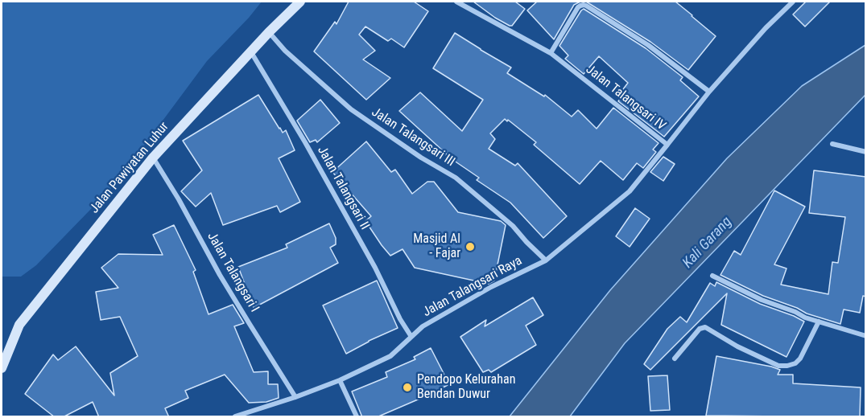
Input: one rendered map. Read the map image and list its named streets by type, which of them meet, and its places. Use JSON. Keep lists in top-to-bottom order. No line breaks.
{"streets":{"main road":["Jalan Pawiyatan Luhur"],"street":["Jalan Talangsari IV","Jalan Talangsari III","Jalan Talangsari II","Jalan Talangsari I","Jalan Talangsari Raya"]},"crossings":[["Jalan Talangsari IV","Jalan Talangsari Raya"],["Jalan Talangsari III","Jalan Pawiyatan Luhur"],["Jalan Talangsari III","Jalan Talangsari Raya"],["Jalan Pawiyatan Luhur","Jalan Talangsari II"],["Jalan Pawiyatan Luhur","Jalan Talangsari I"],["Jalan Talangsari II","Jalan Talangsari Raya"],["Jalan Talangsari I","Jalan Talangsari Raya"]],"water":["Kali Garang"],"places":["Masjid Al - Fajar","Pendopo Kelurahan Bendan Duwur"]}
